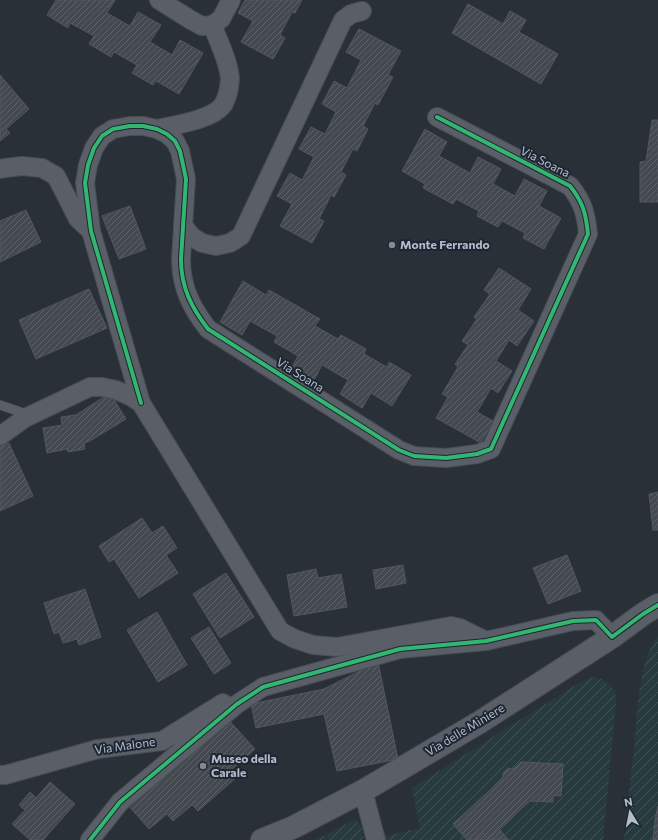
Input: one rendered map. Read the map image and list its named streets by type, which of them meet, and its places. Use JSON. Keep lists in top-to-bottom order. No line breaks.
{"streets":{"street":["Via Soana","Via delle Miniere","Via Malone"]},"places":["Monte Ferrando","Museo della Carale"],"north":"top"}
